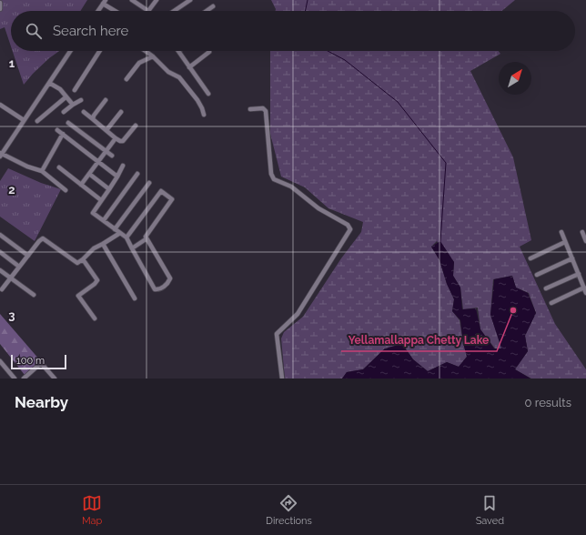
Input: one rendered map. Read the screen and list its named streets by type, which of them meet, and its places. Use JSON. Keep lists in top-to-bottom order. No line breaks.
{"places":["Yellamallappa Chetty Lake"],"scale_bar":"100 m","north":"top right","page":{"search":"Search here","scale":"100 m","heading":["Nearby","0 results"],"nav":["Map","Directions","Saved"]},"grid":{"rows":["1","2","3"]}}
